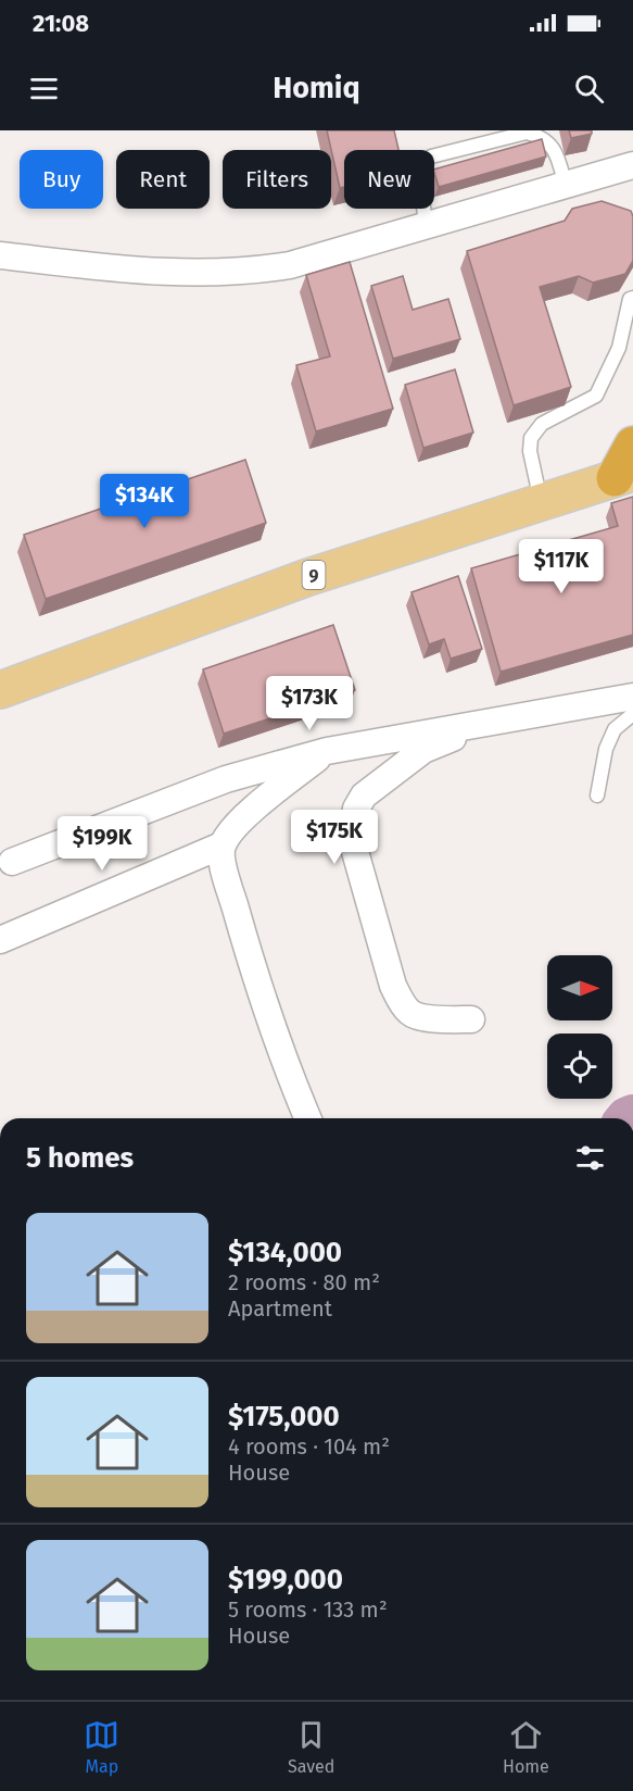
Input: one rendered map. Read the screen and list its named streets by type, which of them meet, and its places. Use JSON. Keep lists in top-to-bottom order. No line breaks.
{"streets":{"main road":["9"]},"north":"right","page":{"status":"21:08","header":"Homiq","chip":["Buy","Rent","Filters","New"],"price":["$134K","$117K","$173K","$175K","$199K"],"heading":"5 homes","list":[{"name":"$134,000","note":"2 rooms · 80 m² · Apartment"},{"name":"$175,000","note":"4 rooms · 104 m² · House"},{"name":"$199,000","note":"5 rooms · 133 m² · House"}],"tabs":["Map","Saved","Home"]}}
